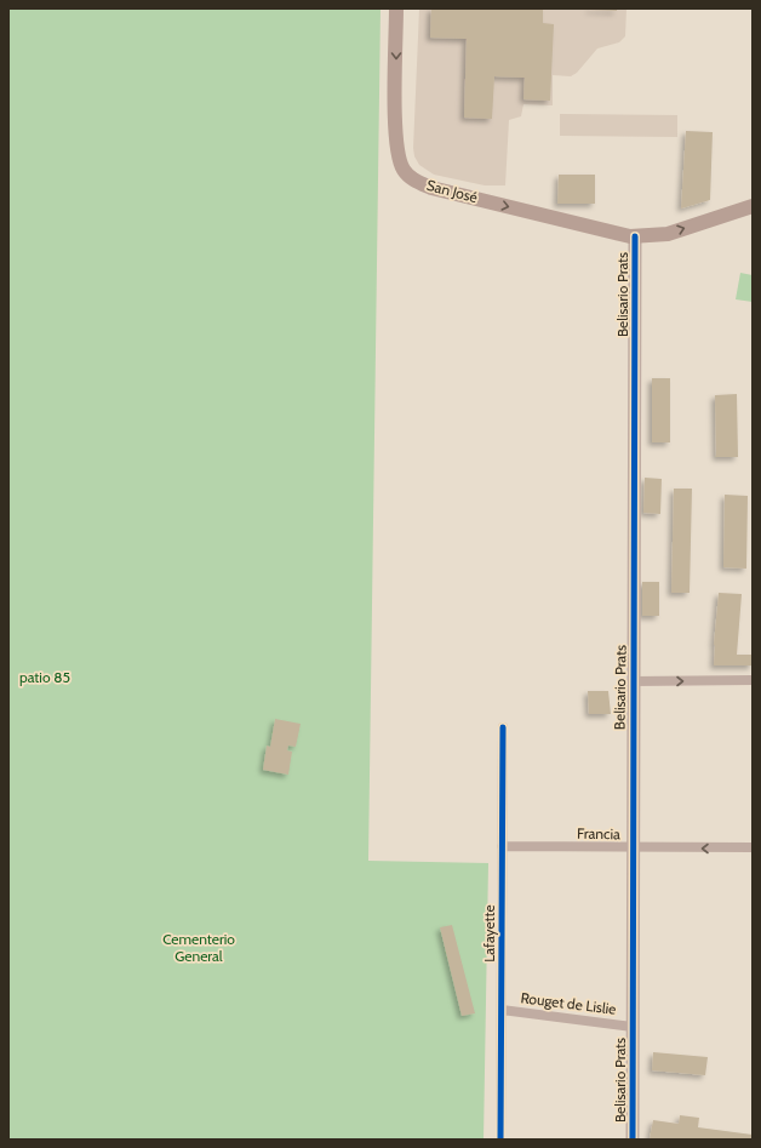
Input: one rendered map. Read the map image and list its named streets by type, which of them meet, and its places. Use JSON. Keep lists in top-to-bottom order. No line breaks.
{"streets":{"main road":["San José"],"street":["Belisario Prats","Francia","Lafayette","Rouget de Lislie"]},"crossings":[["San José","Belisario Prats"],["Belisario Prats","Francia"],["Belisario Prats","Rouget de Lislie"],["Francia","Lafayette"],["Lafayette","Rouget de Lislie"]],"one_way":["Francia"],"parks":["patio 85","Cementerio General"]}
